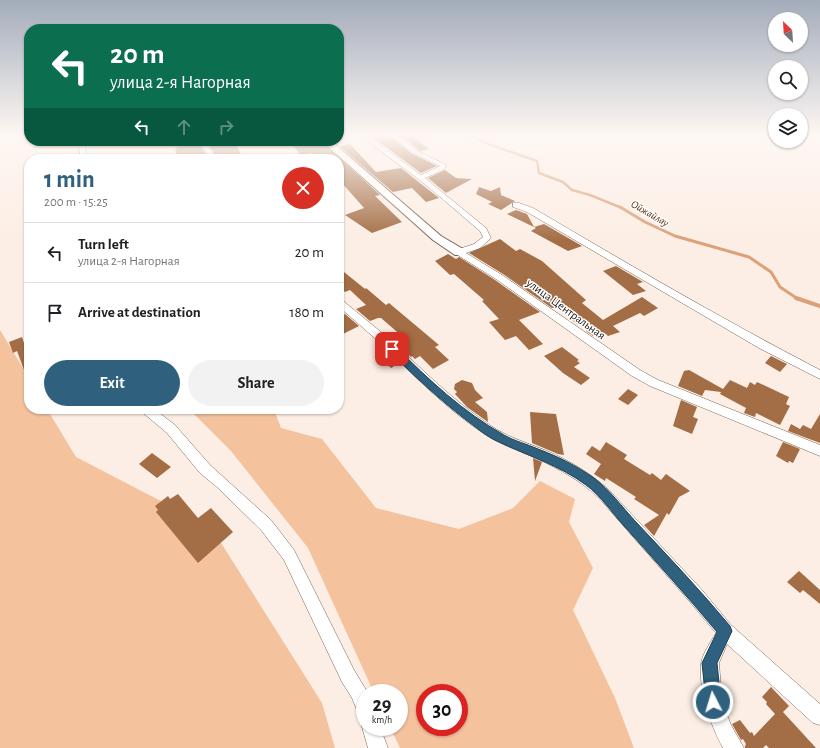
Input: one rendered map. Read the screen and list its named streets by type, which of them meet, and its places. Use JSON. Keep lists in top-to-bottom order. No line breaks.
{"streets":{"street":["улица Центральная"]},"water":["Ойжайлау"],"north":"top left","page":{"turn":["20 m","улица 2-я Нагорная"],"heading":["1 min","200 m · 15:25"],"list":[{"name":"Turn left","note":"улица 2-я Нагорная","value":"20 m"},{"name":"Arrive at destination","value":"180 m"}],"buttons":["Exit","Share"],"speed":"29 km/h","limit":"30"}}
